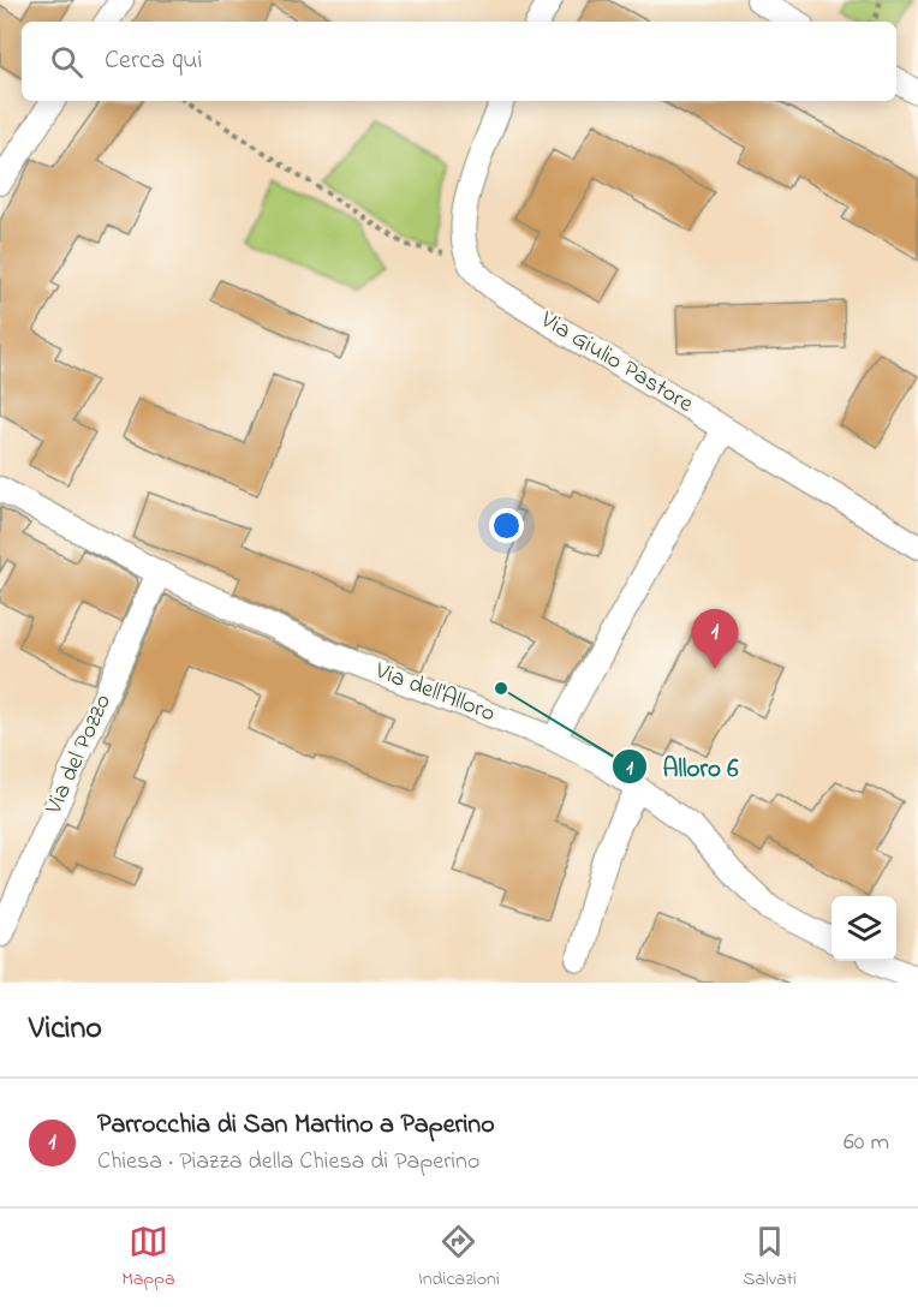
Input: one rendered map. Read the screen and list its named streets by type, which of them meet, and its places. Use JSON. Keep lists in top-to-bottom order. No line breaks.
{"streets":{"street":["Via Giulio Pastore","Via dell'Alloro","Via del Pozzo"]},"crossings":[["Via dell'Alloro","Via del Pozzo"]],"places":["Alloro 6"],"page":{"search":"Cerca qui","pins":"1","heading":"Vicino","list":[{"mark":"1","name":"Parrocchia di San Martino a Paperino","note":"Chiesa · Piazza della Chiesa di Paperino","value":"60 m"}],"nav":["Mappa","Indicazioni","Salvati"]}}
